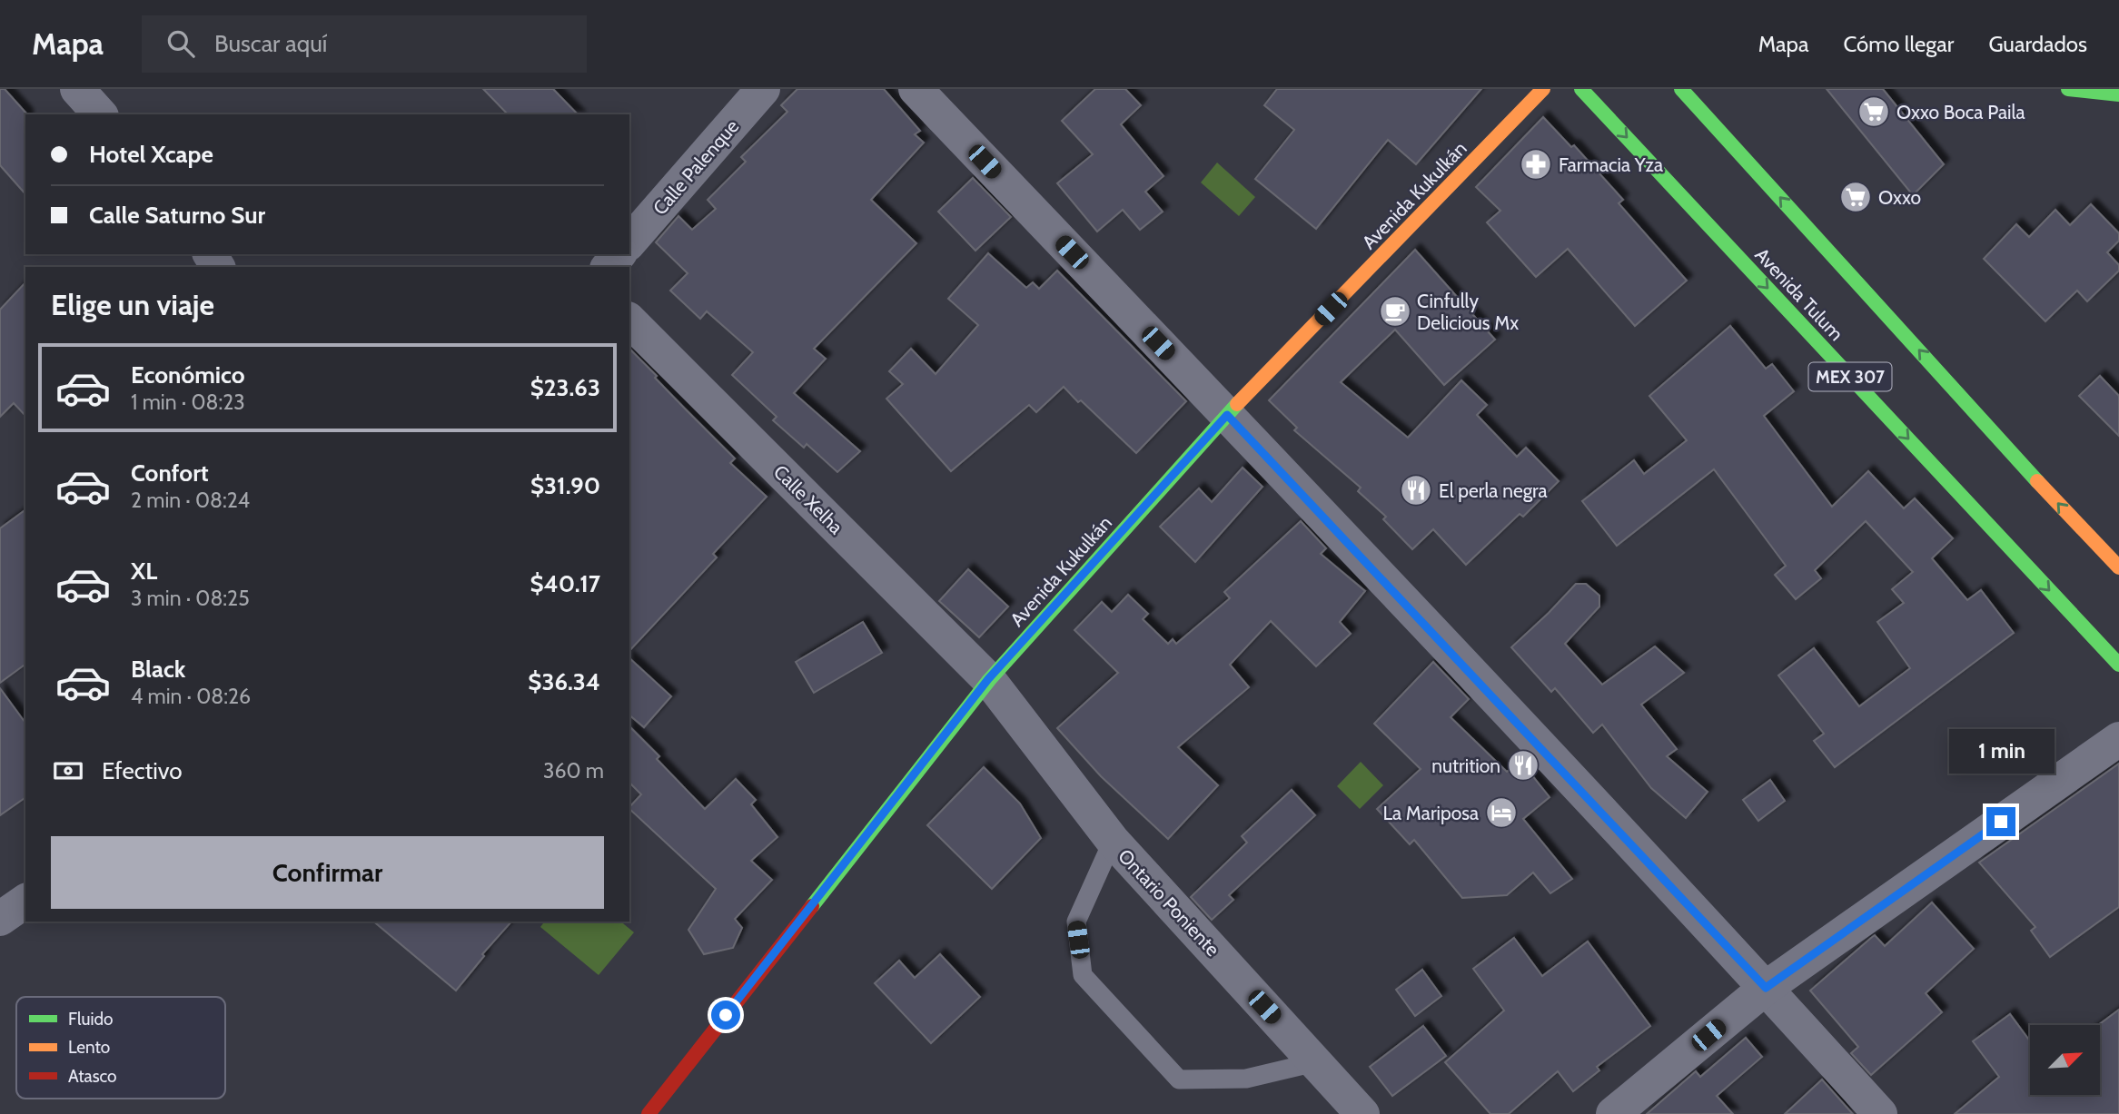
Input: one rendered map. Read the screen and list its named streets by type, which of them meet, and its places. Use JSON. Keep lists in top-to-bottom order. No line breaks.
{"streets":{"main road":["Avenida Kukulkán","Avenida Tulum","MEX 307"],"street":["Calle Palenque","Calle Xelha","Ontario Poniente"]},"crossings":[["Avenida Kukulkán","Calle Xelha"],["Avenida Kukulkán","Ontario Poniente"],["Calle Xelha","Ontario Poniente"]],"places":{"supermarket":["Oxxo Boca Paila","Oxxo"],"pharmacy":["Farmacia Yza"],"cafe":["Cinfully Delicious Mx"],"restaurant":["El perla negra","nutrition"],"hotel":["La Mariposa"]},"legend":["Fluido","Lento","Atasco"],"north":"top right","page":{"header":"Mapa","search":"Buscar aquí","nav":["Mapa","Cómo llegar","Guardados"],"banner":["Hotel Xcape","Calle Saturno Sur"],"heading":"Elige un viaje","list":[{"name":"Económico","note":"1 min · 08:23","value":"$23.63"},{"name":"Confort","note":"2 min · 08:24","value":"$31.90"},{"name":"XL","note":"3 min · 08:25","value":"$40.17"},{"name":"Black","note":"4 min · 08:26","value":"$36.34"}],"bubble":"1 min","pay":["Efectivo","360 m"],"buttons":"Confirmar"}}
